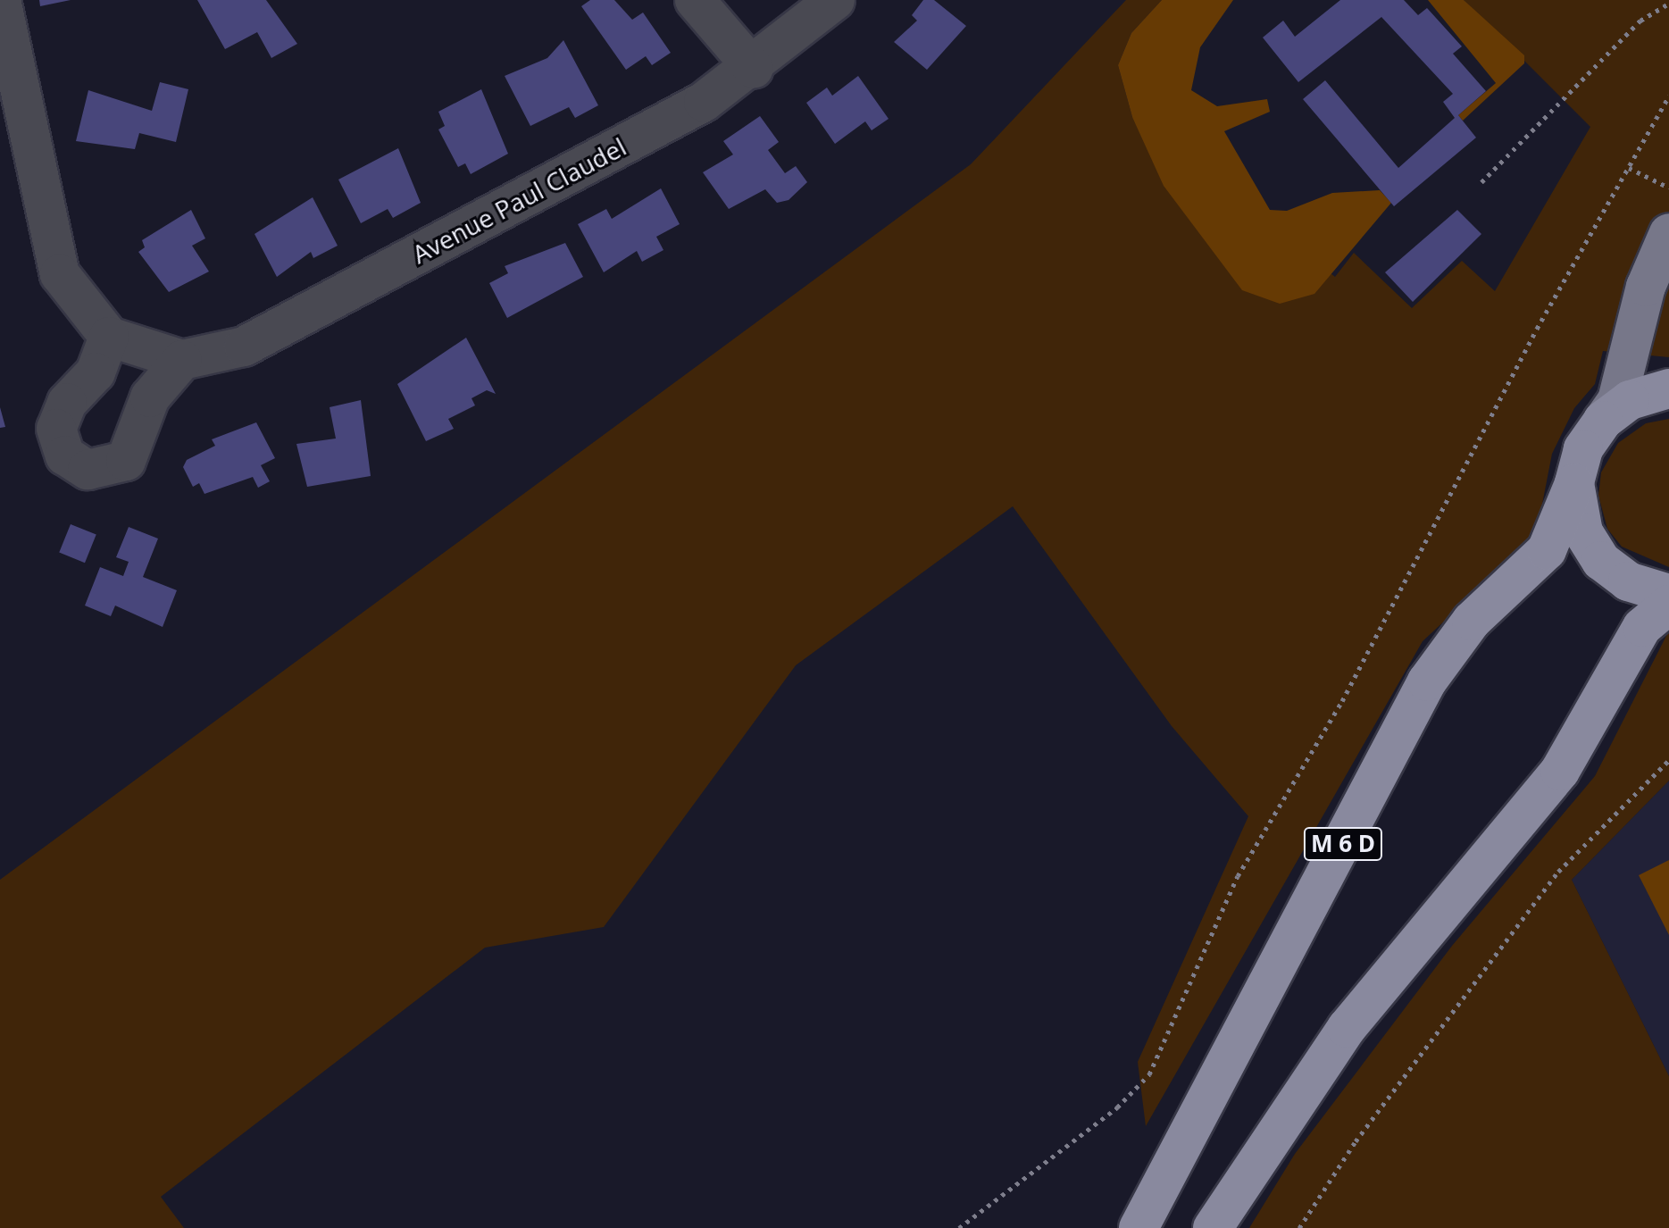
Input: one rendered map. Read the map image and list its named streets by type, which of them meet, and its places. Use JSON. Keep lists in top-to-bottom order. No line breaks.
{"streets":{"highway":["M 6 D"],"street":["Avenue Paul Claudel"]}}
